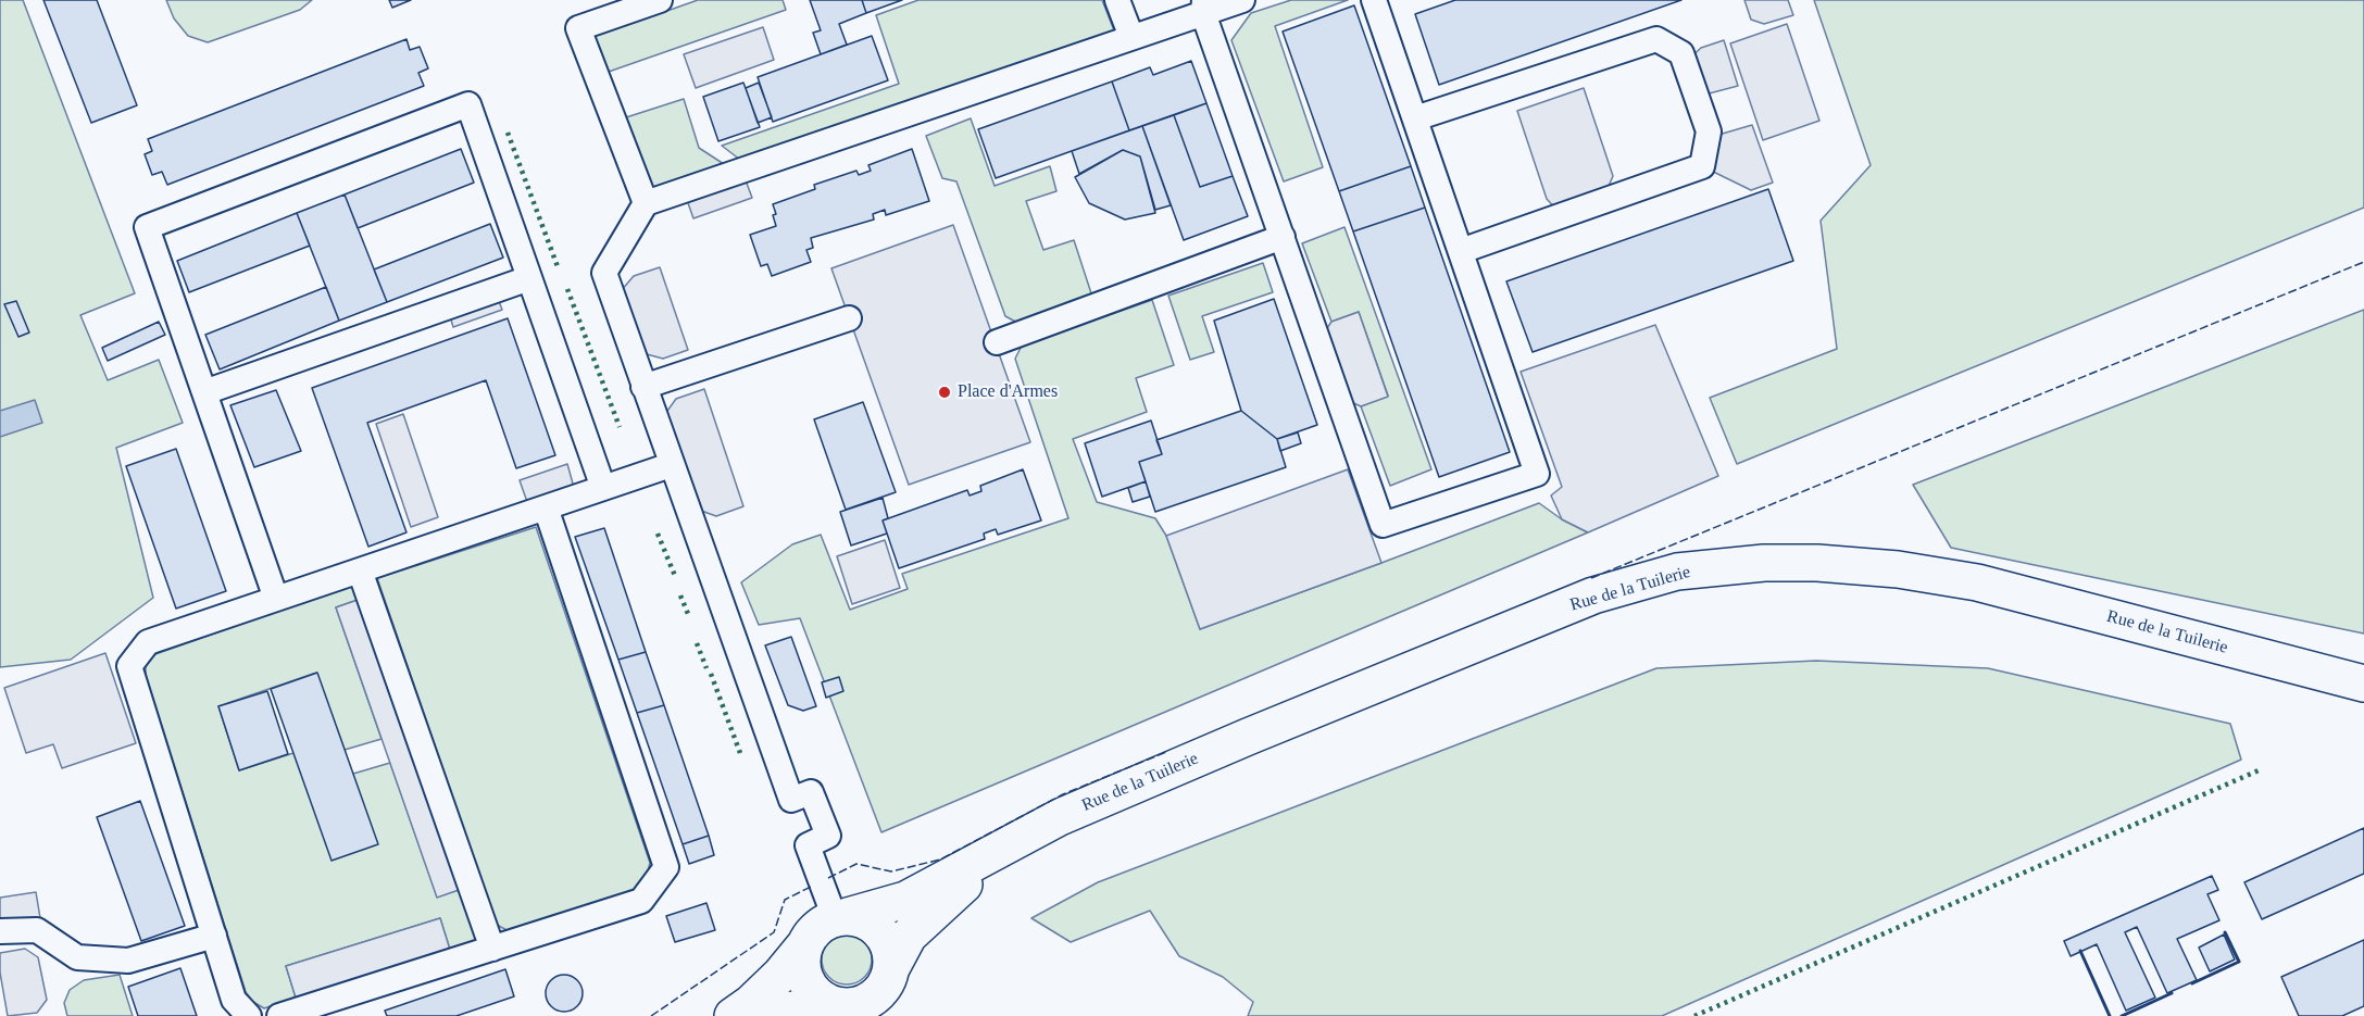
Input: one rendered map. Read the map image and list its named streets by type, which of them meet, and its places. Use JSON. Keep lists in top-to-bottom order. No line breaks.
{"streets":{"street":["Rue de la Tuilerie"]},"places":["Place d'Armes"]}
